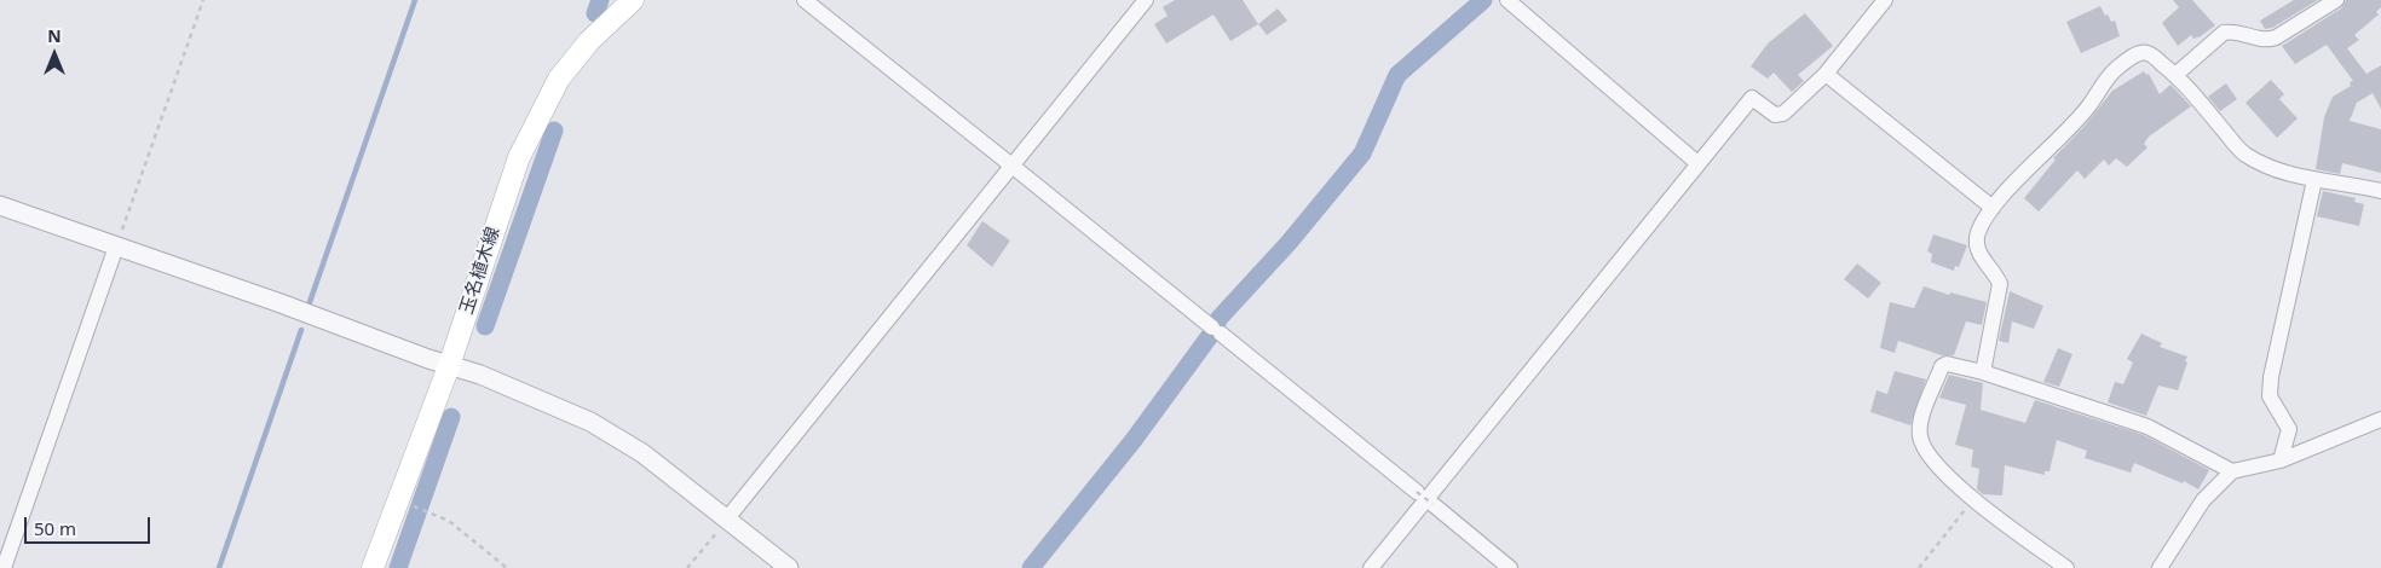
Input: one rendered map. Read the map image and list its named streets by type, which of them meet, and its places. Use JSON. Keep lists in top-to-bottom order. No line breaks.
{"streets":{"main road":["玉名植木線"]},"scale_bar":"50 m","north":"top"}
